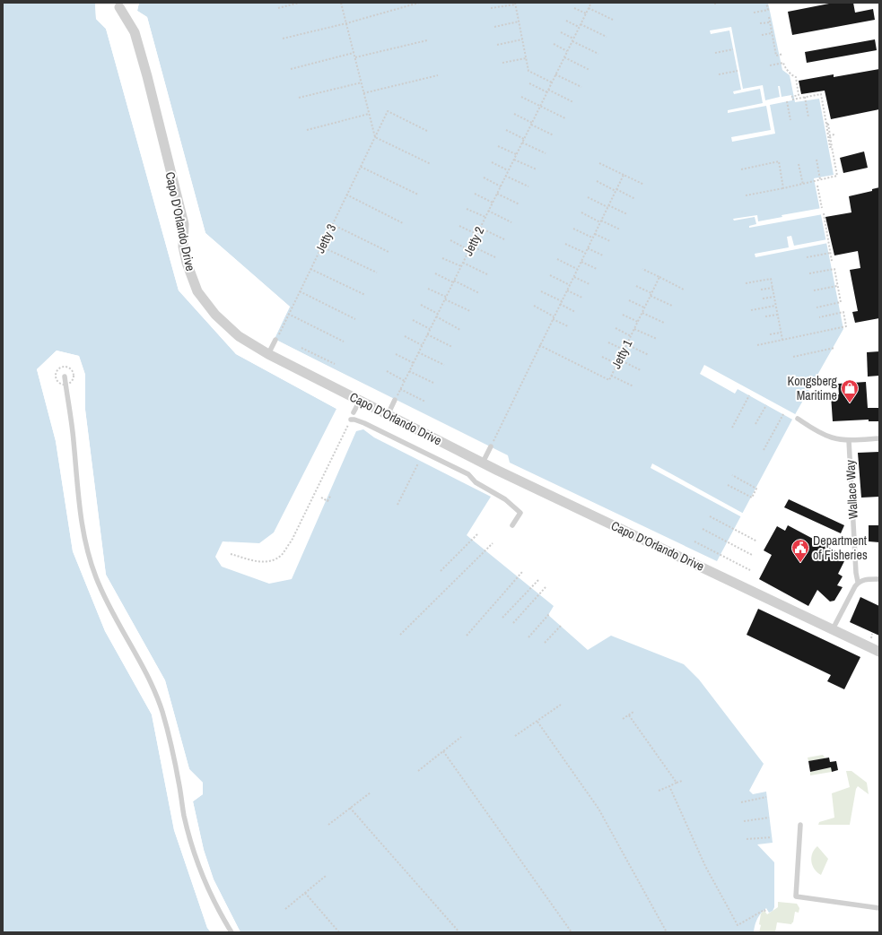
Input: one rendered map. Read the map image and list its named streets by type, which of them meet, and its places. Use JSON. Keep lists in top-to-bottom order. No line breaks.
{"streets":{"street":["Capo D'Orlando Drive"],"lane":["Wallace Way"],"path":["Jetty 3","Jetty 2","Jetty 1"]},"places":{"shop":["Kongsberg Maritime"],"public building":["Department of Fisheries"]}}
